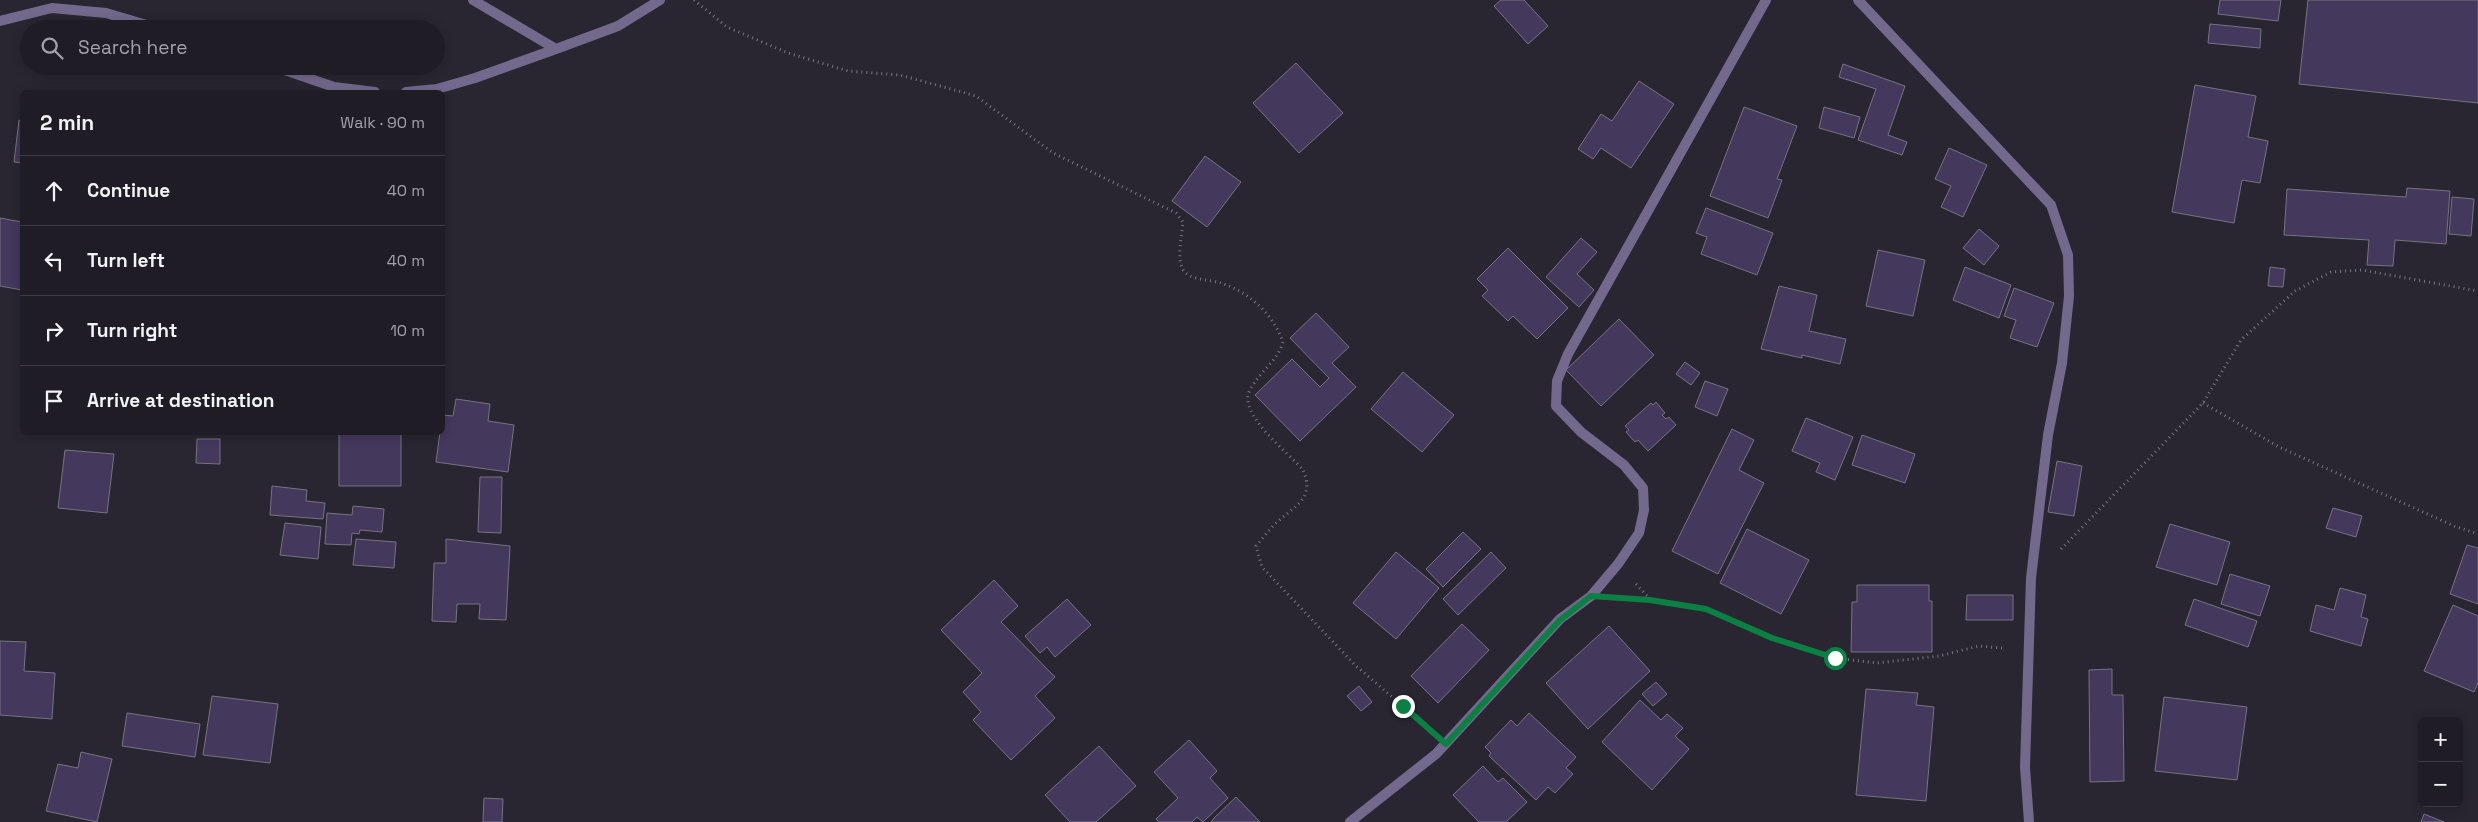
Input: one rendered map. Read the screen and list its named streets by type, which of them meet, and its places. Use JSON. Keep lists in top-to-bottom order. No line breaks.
{"page":{"search":"Search here","heading":["2 min","Walk · 90 m"],"list":[["Continue","40 m"],["Turn left","40 m"],["Turn right","10 m"],"Arrive at destination"],"map_buttons":["+","−"]}}
